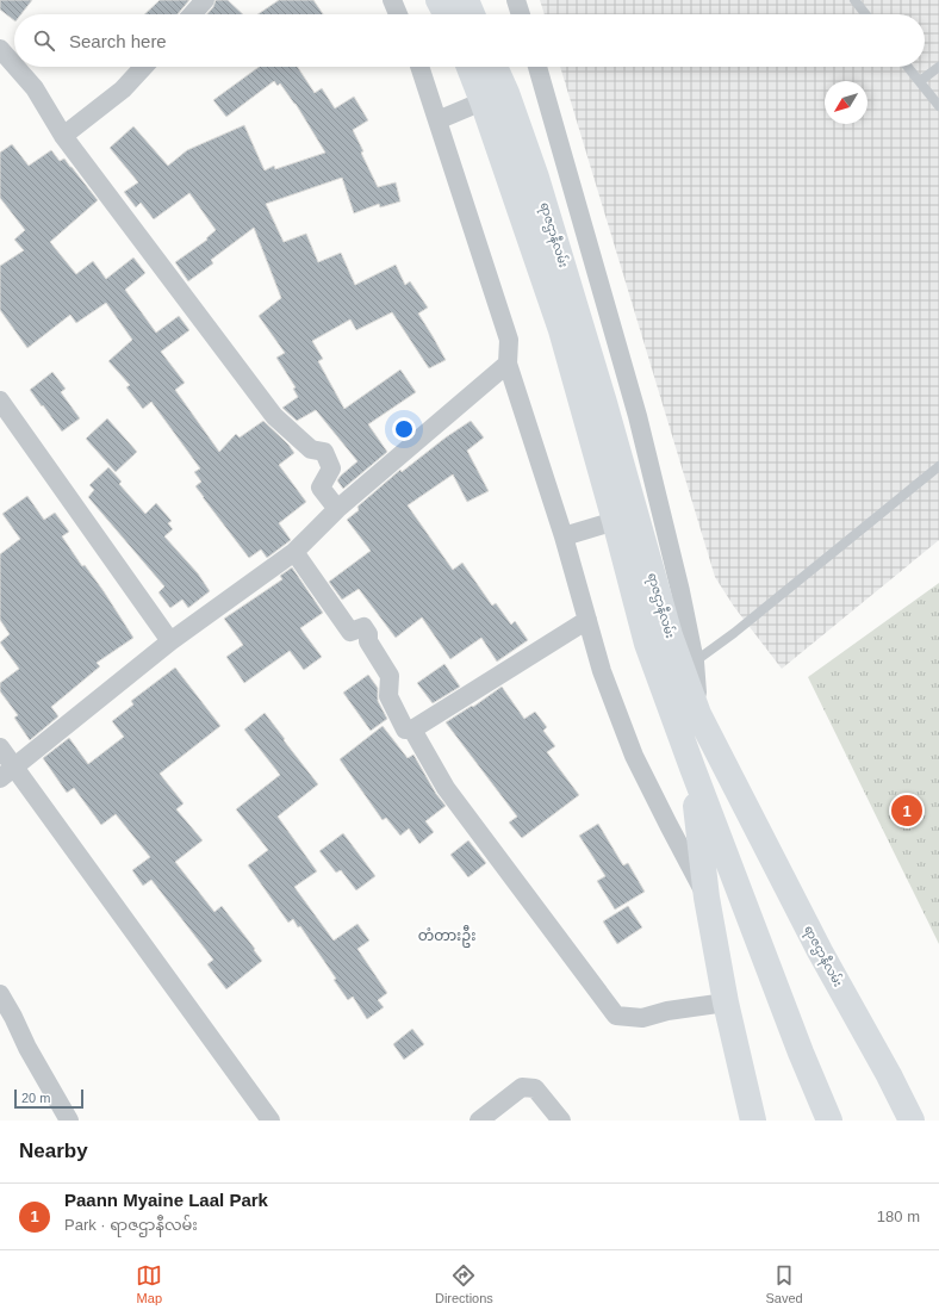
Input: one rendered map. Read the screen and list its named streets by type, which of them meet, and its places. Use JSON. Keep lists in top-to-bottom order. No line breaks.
{"streets":{"main road":["ရာဇဌာနီလမ်း"]},"districts":["တံတားဦး"],"scale_bar":"20 m","north":"bottom left","page":{"search":"Search here","pins":"1","scale":"20 m","heading":"Nearby","list":[{"mark":"1","name":"Paann Myaine Laal Park","note":"Park · ရာဇဌာနီလမ်း","value":"180 m"}],"nav":["Map","Directions","Saved"]}}
